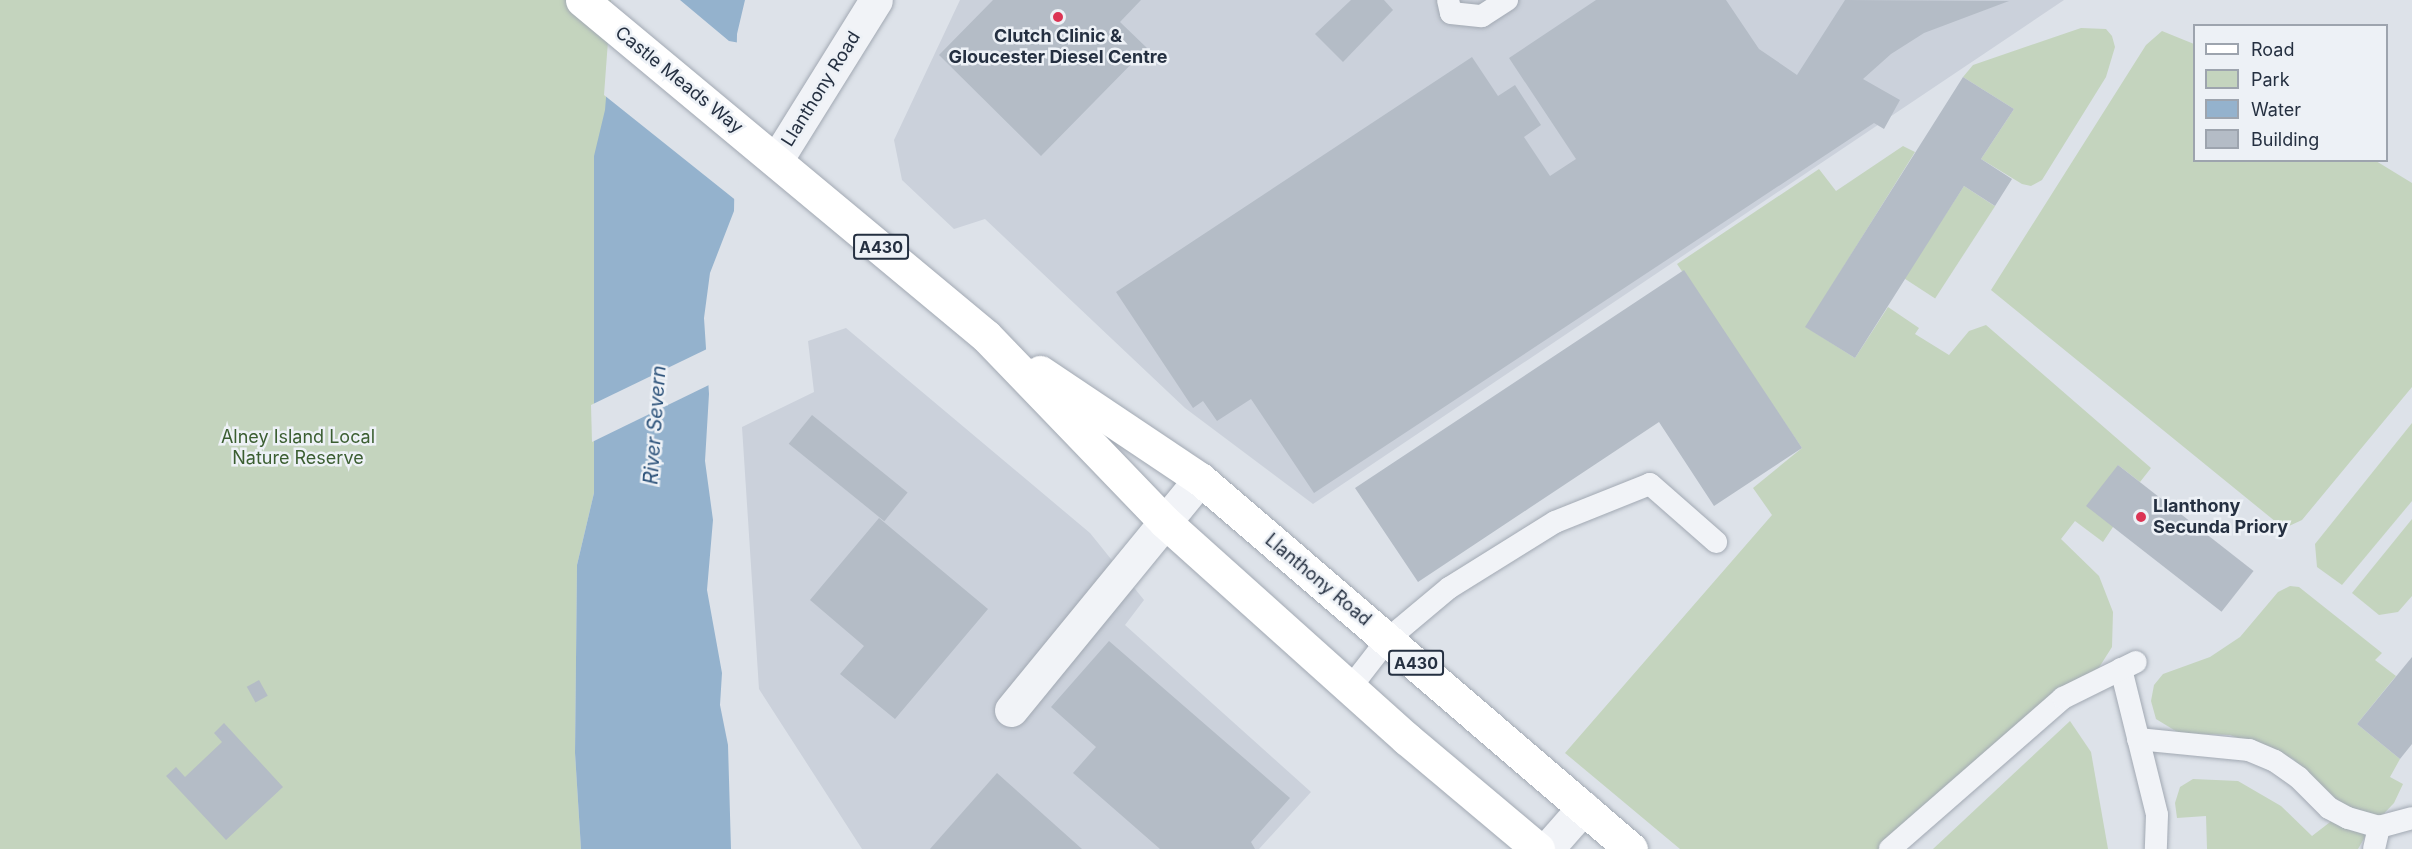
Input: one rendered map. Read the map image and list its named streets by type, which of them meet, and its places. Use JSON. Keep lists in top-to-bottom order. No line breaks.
{"streets":{"main road":["Castle Meads Way","Llanthony Road","A430"]},"crossings":[["Castle Meads Way","Llanthony Road"]],"water":["River Severn"],"parks":["Alney Island Local Nature Reserve"],"places":["Clutch Clinic & Gloucester Diesel Centre","Llanthony Secunda Priory"],"legend":["Road","Park","Water","Building"]}
